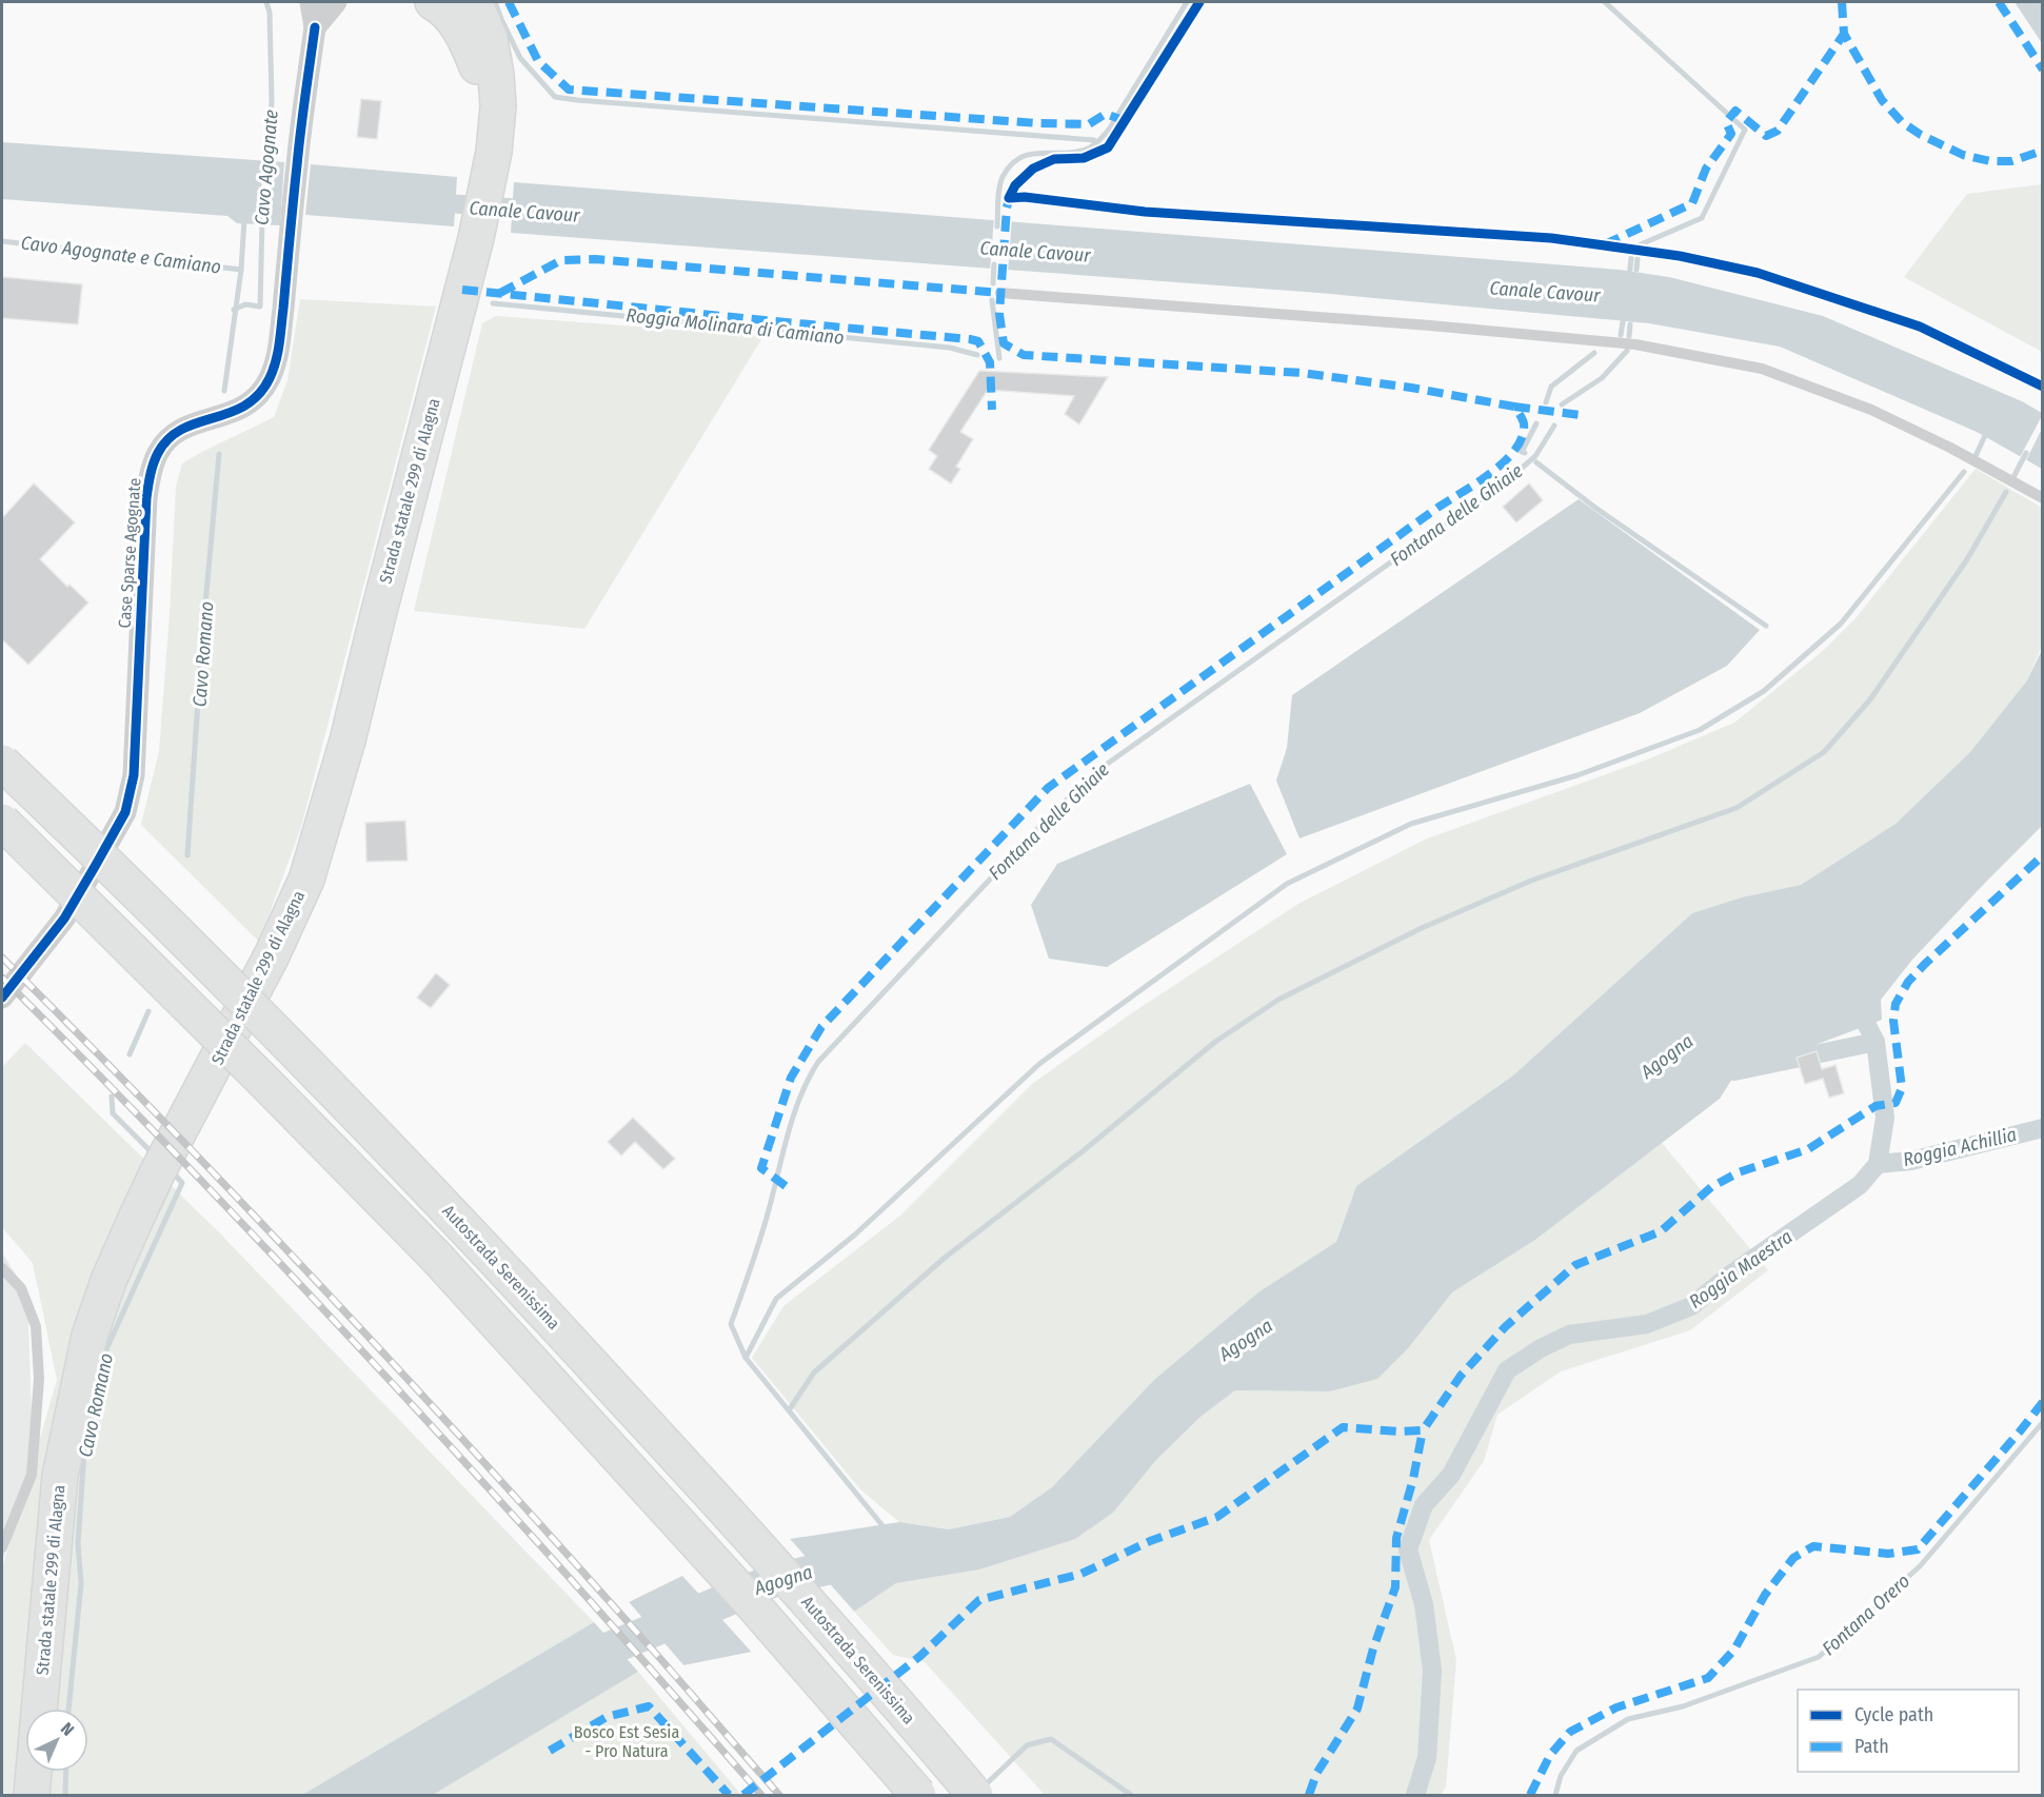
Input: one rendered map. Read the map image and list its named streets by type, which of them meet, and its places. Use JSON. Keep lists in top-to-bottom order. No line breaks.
{"streets":{"main road":["Strada statale 299 di Alagna","Autostrada Serenissima"],"street":["Case Sparse Agognate"]},"water":["Cavo Agognate","Canale Cavour","Cavo Agognate e Camiano","Roggia Molinara di Camiano","Fontana delle Ghiaie","Cavo Romano","Agogna","Roggia Achillia","Roggia Maestra","Fontana Orero"],"parks":["Bosco Est Sesia - Pro Natura"],"legend":["Cycle path","Path"],"north":"top right"}
